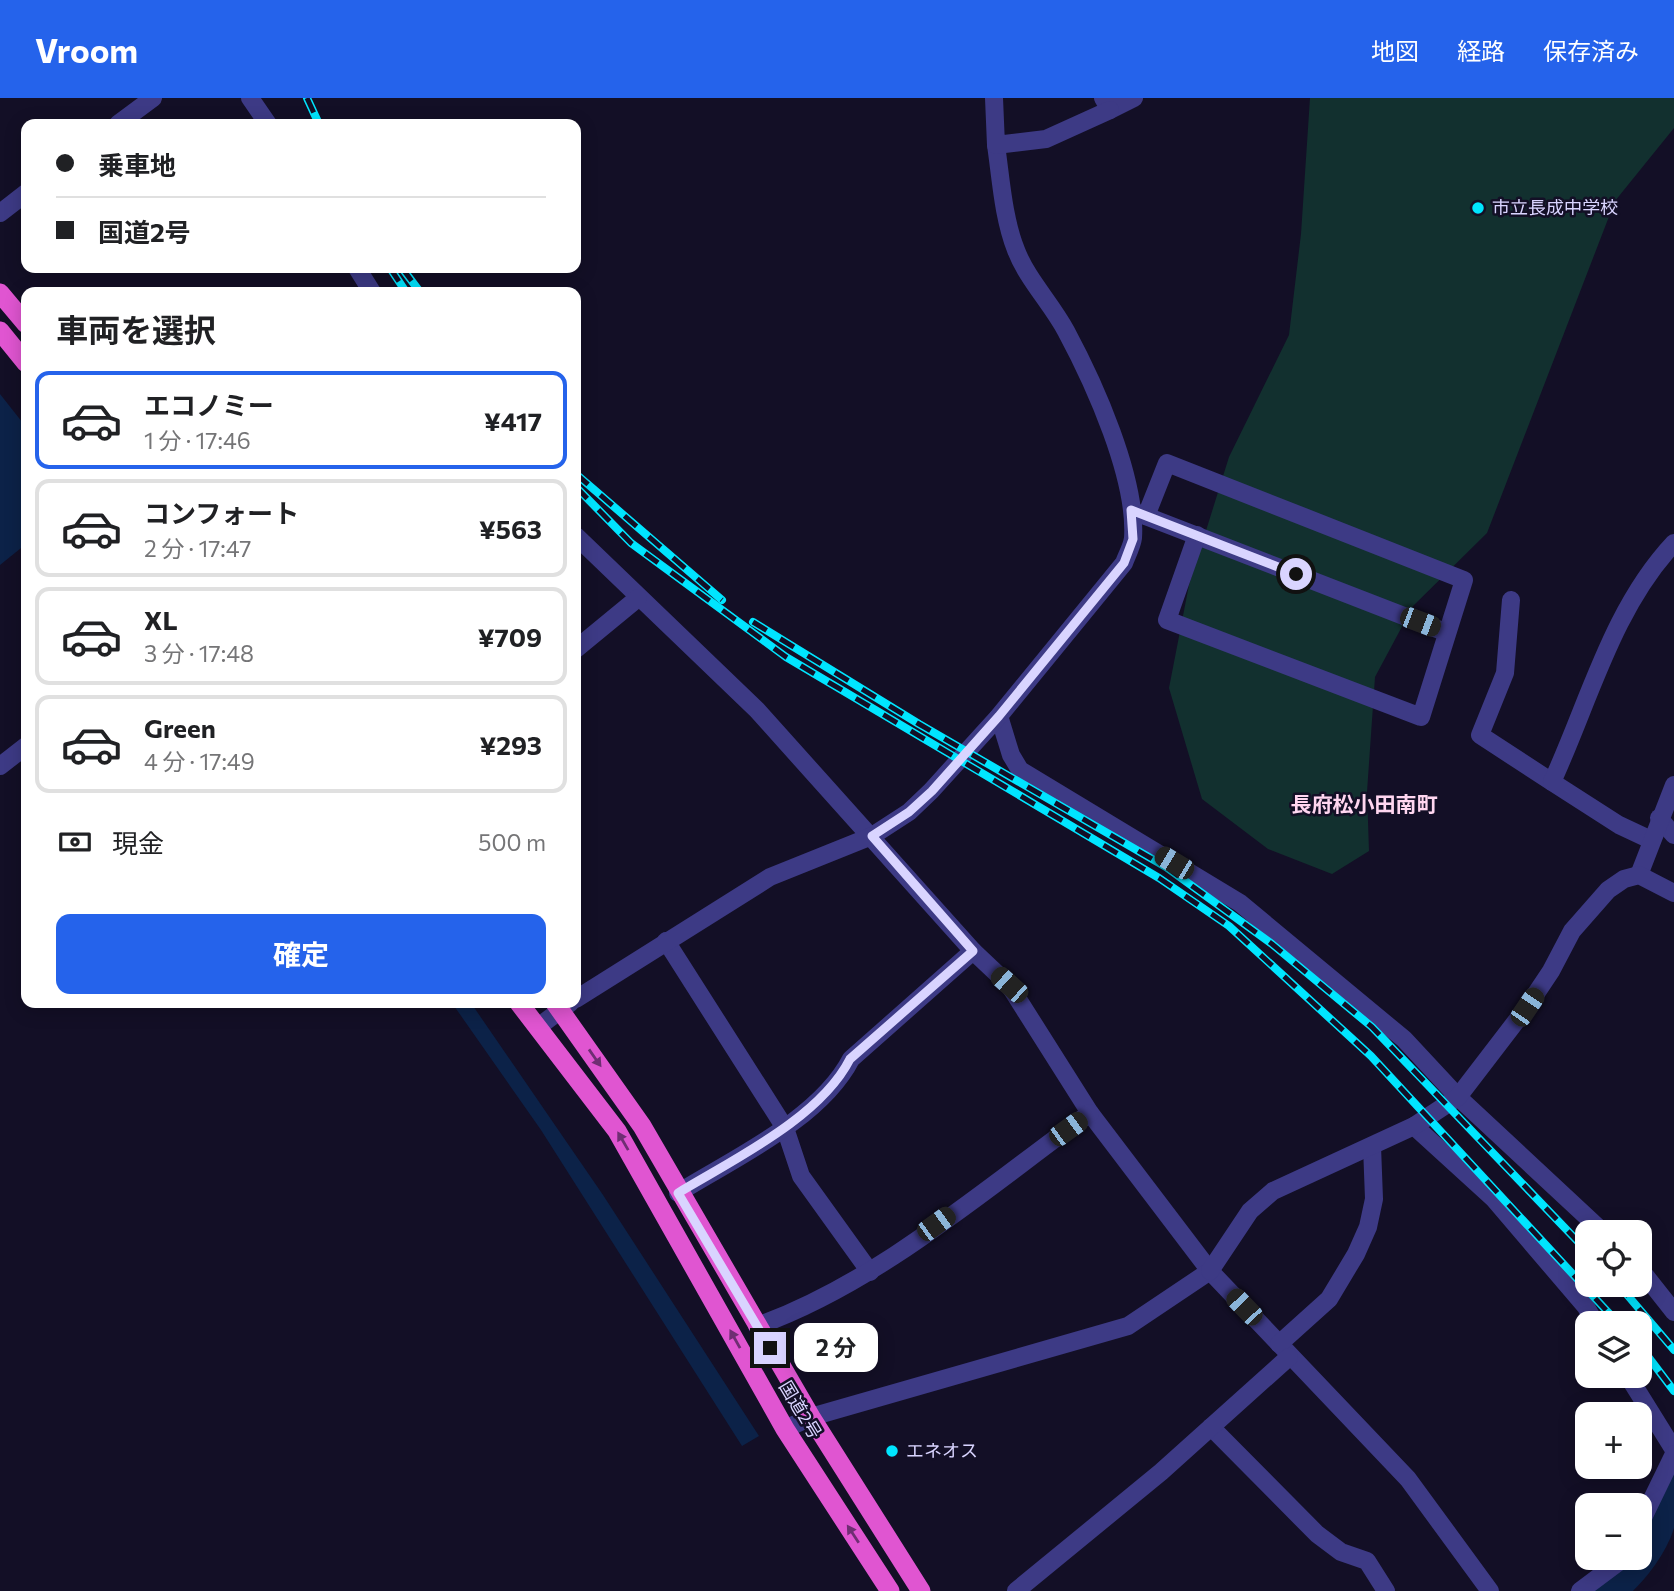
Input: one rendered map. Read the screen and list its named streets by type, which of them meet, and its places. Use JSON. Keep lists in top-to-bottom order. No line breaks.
{"streets":{"highway":["国道2号"]},"districts":["長府松小田南町"],"places":["市立長成中学校","エネオス"],"page":{"header":"Vroom","nav":["地図","経路","保存済み"],"banner":["乗車地","国道2号"],"heading":"車両を選択","list":[{"name":"エコノミー","note":"1 分 · 17:46","value":"¥417"},{"name":"コンフォート","note":"2 分 · 17:47","value":"¥563"},{"name":"XL","note":"3 分 · 17:48","value":"¥709"},{"name":"Green","note":"4 分 · 17:49","value":"¥293"}],"pay":["現金","500 m"],"buttons":"確定","map_buttons":["+","−"],"bubble":"2 分"}}
